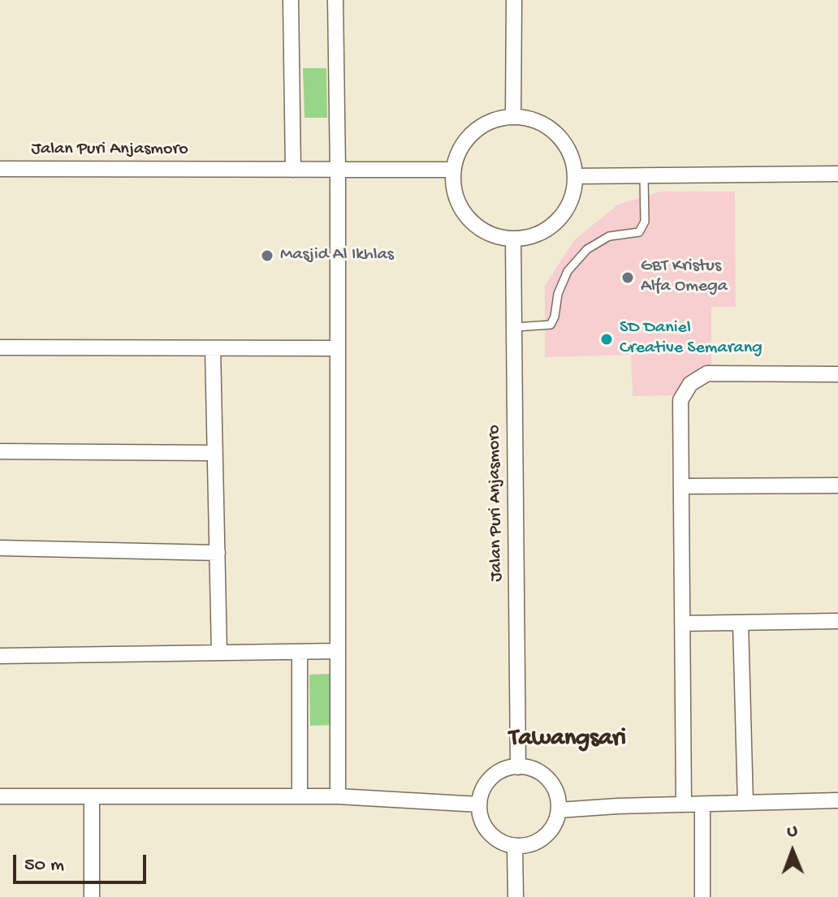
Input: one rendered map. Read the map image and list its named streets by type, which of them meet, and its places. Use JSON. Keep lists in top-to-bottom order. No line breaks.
{"streets":{"street":["Jalan Puri Anjasmoro"]},"districts":["Tawangsari"],"places":["Masjid Al Ikhlas","GBT Kristus Alfa Omega","SD Daniel Creative Semarang"],"scale_bar":"50 m","north":"top"}
